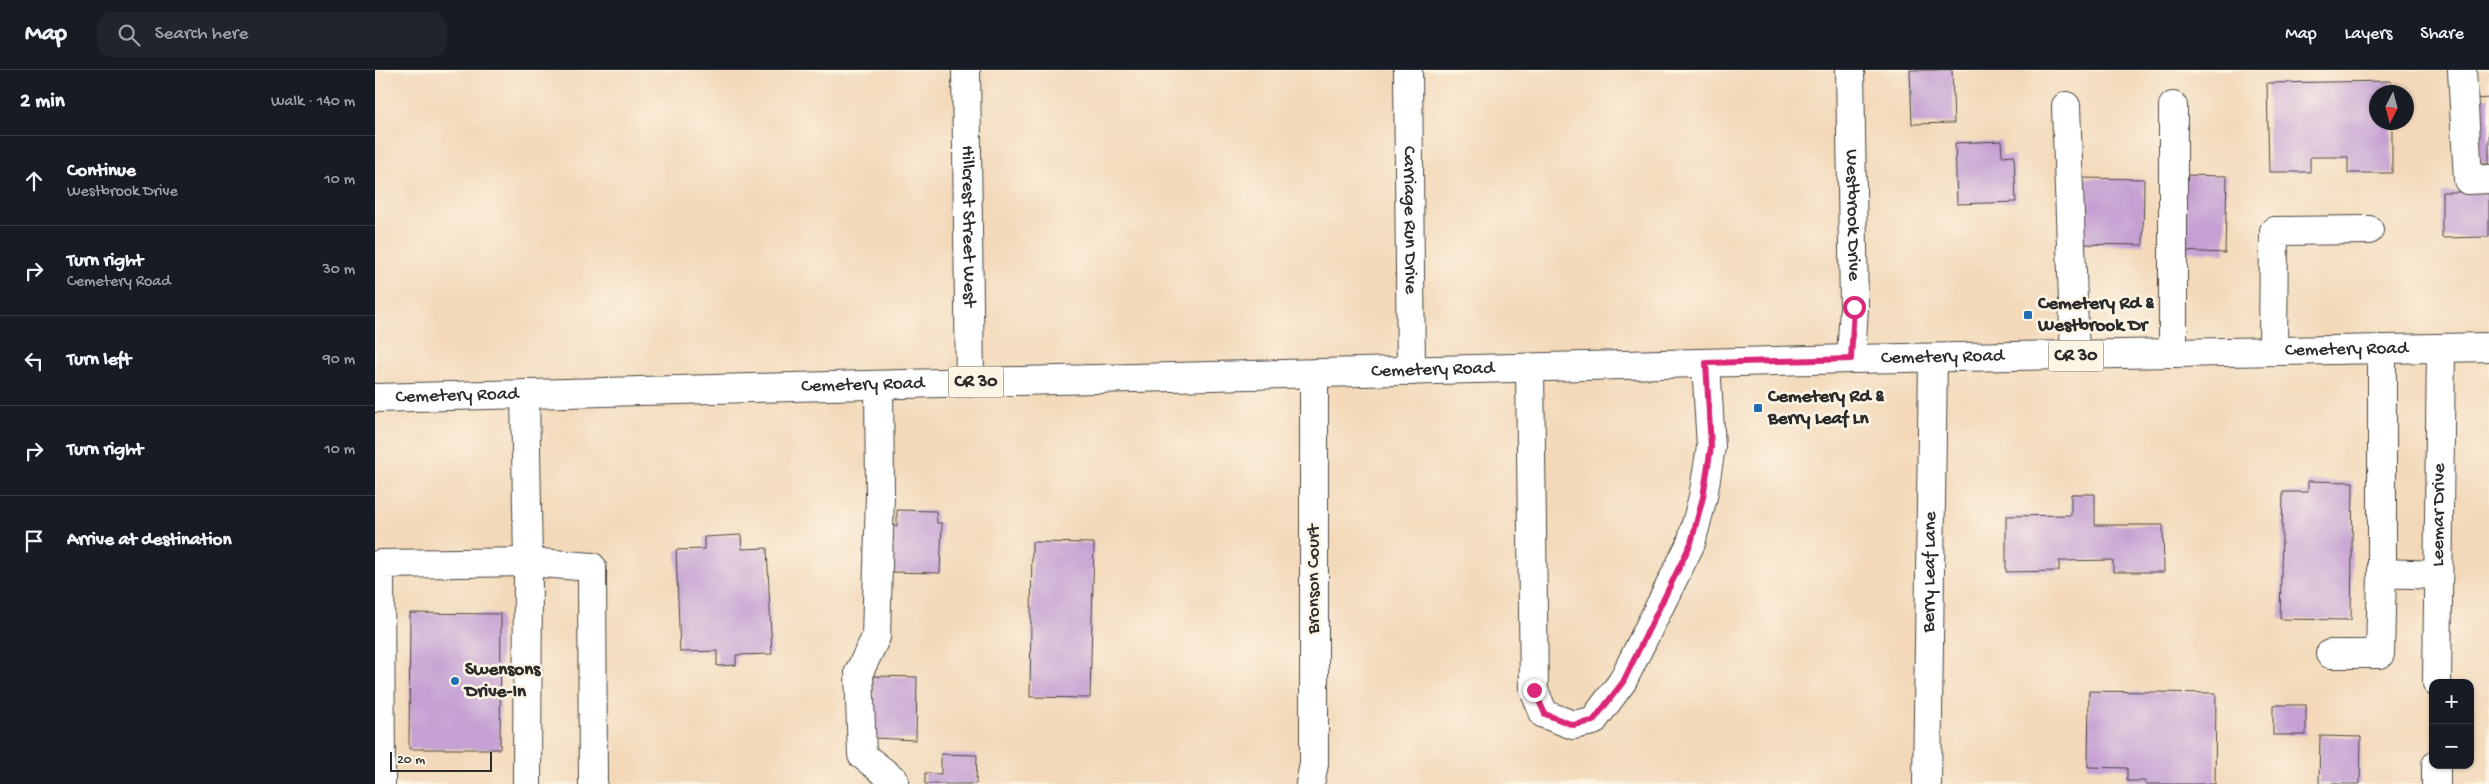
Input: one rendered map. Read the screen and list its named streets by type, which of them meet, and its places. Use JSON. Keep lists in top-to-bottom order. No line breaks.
{"streets":{"main road":["Westbrook Drive","Carriage Run Drive","Hillcrest Street West","Cemetery Road","CR 30","Leemar Drive","Berry Leaf Lane","Bronson Court"]},"crossings":[["Westbrook Drive","Cemetery Road"],["Carriage Run Drive","Cemetery Road"],["Hillcrest Street West","Cemetery Road"],["Cemetery Road","Leemar Drive"],["Cemetery Road","Berry Leaf Lane"],["Cemetery Road","Bronson Court"]],"places":{"transit":["Cemetery Rd & Westbrook Dr","Cemetery Rd & Berry Leaf Ln"],"other":["Swensons Drive-In"]},"scale_bar":"20 m","north":"bottom","page":{"header":"Map","search":"Search here","nav":["Map","Layers","Share"],"heading":["2 min","Walk · 140 m"],"list":[["Continue","Westbrook Drive","10 m"],["Turn right","Cemetery Road","30 m"],["Turn left","90 m"],["Turn right","10 m"],"Arrive at destination"],"map_buttons":["+","−"],"scale":"20 m"}}
